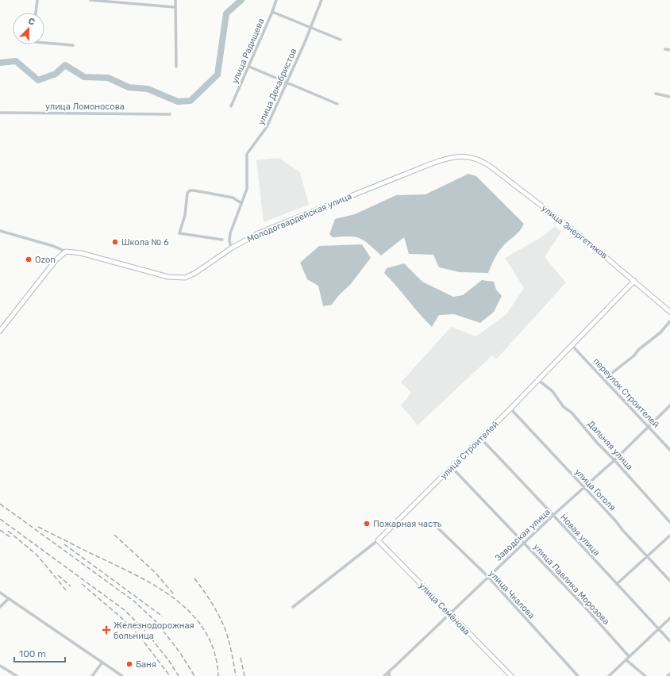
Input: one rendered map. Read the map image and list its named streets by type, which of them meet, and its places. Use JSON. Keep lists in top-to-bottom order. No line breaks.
{"streets":{"street":["улица Радищева","улица Декабристов","улица Ломоносова","Молодогвардейская улица","улица Энергетиков","переулок Строителей","Дальняя улица","улица Строителей","улица Гоголя","Заводская улица","Новая улица","улица Павлика Морозова","улица Чкалова","улица Семёнова"]},"crossings":[["улица Декабристов","Молодогвардейская улица"],["Молодогвардейская улица","улица Энергетиков"],["улица Энергетиков","улица Строителей"],["переулок Строителей","улица Строителей"],["переулок Строителей","Заводская улица"],["Дальняя улица","улица Строителей"],["Дальняя улица","Заводская улица"],["улица Строителей","улица Гоголя"],["улица Строителей","Новая улица"],["улица Строителей","улица Павлика Морозова"],["улица Строителей","улица Семёнова"],["улица Гоголя","Заводская улица"],["Заводская улица","Новая улица"],["Заводская улица","улица Павлика Морозова"],["Заводская улица","улица Чкалова"],["Заводская улица","улица Семёнова"]],"places":{"other":["Школа № 6","Ozon","Пожарная часть","Баня"],"health":["Железнодорожная больница"]},"scale_bar":"100 m","north":"top right"}
